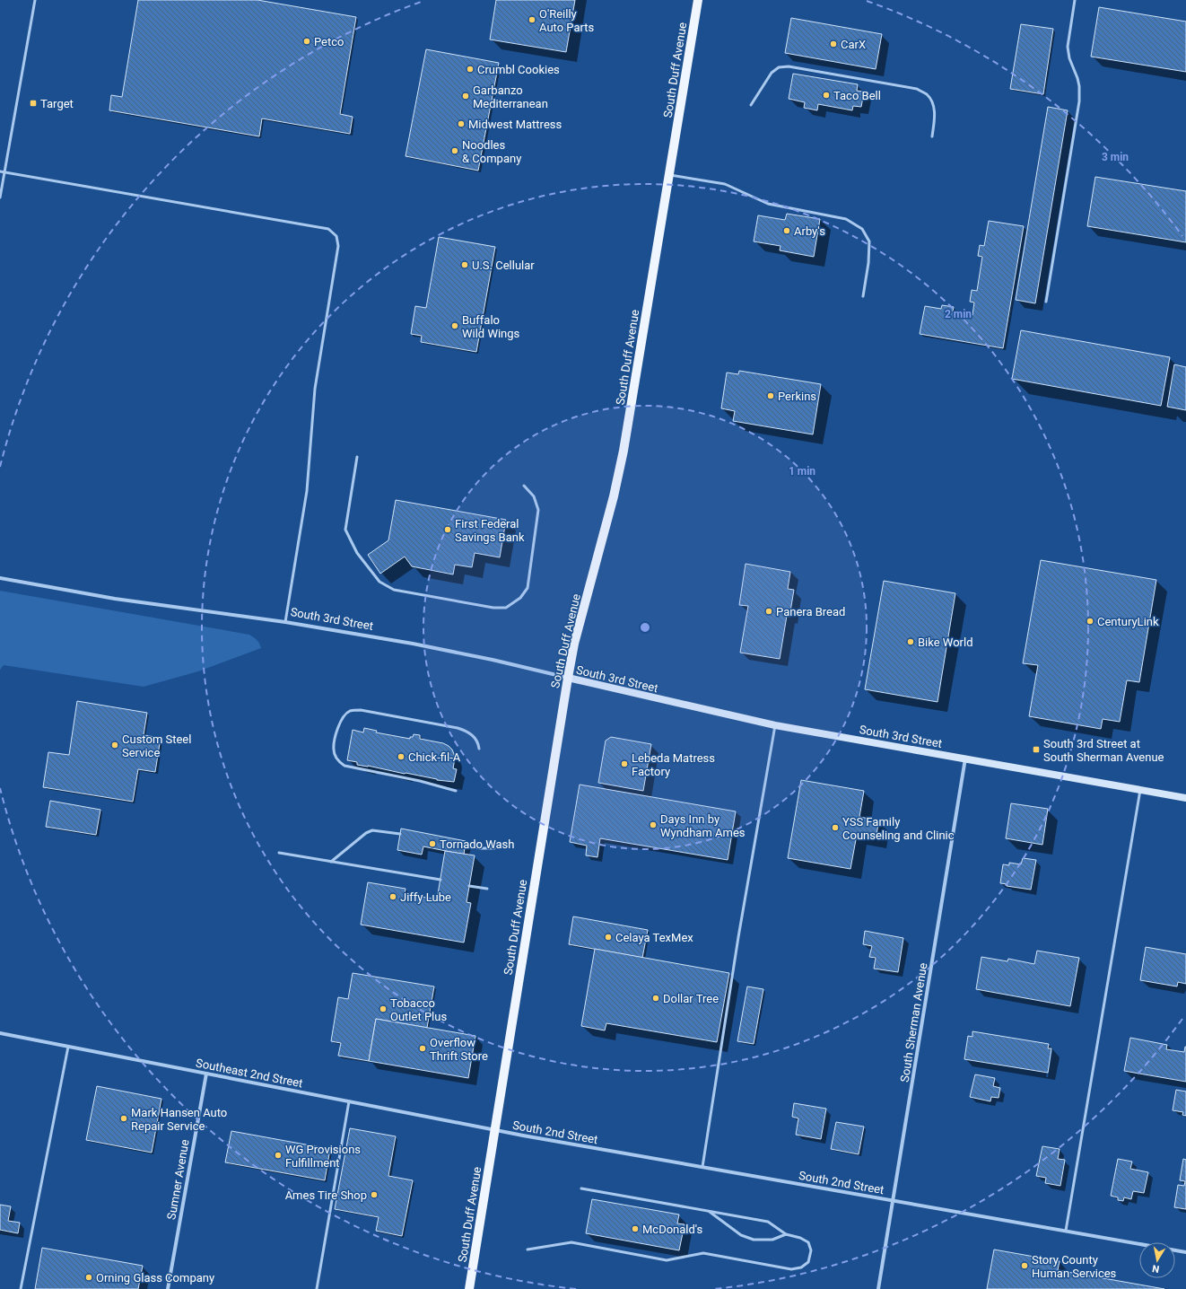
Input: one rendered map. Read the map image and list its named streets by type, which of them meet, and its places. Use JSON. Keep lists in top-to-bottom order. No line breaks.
{"streets":{"main road":["South Duff Avenue","South 3rd Street"],"street":["South Sherman Avenue","Southeast 2nd Street","South 2nd Street","Sumner Avenue"]},"crossings":[["South Duff Avenue","South 3rd Street"],["South Duff Avenue","Southeast 2nd Street"],["South Duff Avenue","South 2nd Street"],["South 3rd Street","South Sherman Avenue"],["South Sherman Avenue","South 2nd Street"],["Southeast 2nd Street","South 2nd Street"],["Southeast 2nd Street","Sumner Avenue"]],"places":{"other":["O'Reilly Auto Parts","Petco","CarX","Crumbl Cookies","Taco Bell","Garbanzo Mediterranean","Midwest Mattress","Noodles & Company","Arby's","U.S. Cellular","Buffalo Wild Wings","Perkins","First Federal Savings Bank","Panera Bread","CenturyLink","Bike World","Custom Steel Service","Chick-fil-A","Lebeda Matress Factory","Days Inn by Wyndham Ames","YSS Family Counseling and Clinic","Tornado Wash","Jiffy Lube","Celaya TexMex","Dollar Tree","Tobacco Outlet Plus","Overflow Thrift Store","Mark Hansen Auto Repair Service","WG Provisions Fulfillment","Ames Tire Shop","McDonald's","Story County Human Services","Orning Glass Company"],"transit":["Target","South 3rd Street at South Sherman Avenue"]},"north":"bottom","rings":["3 min","2 min","1 min"]}
